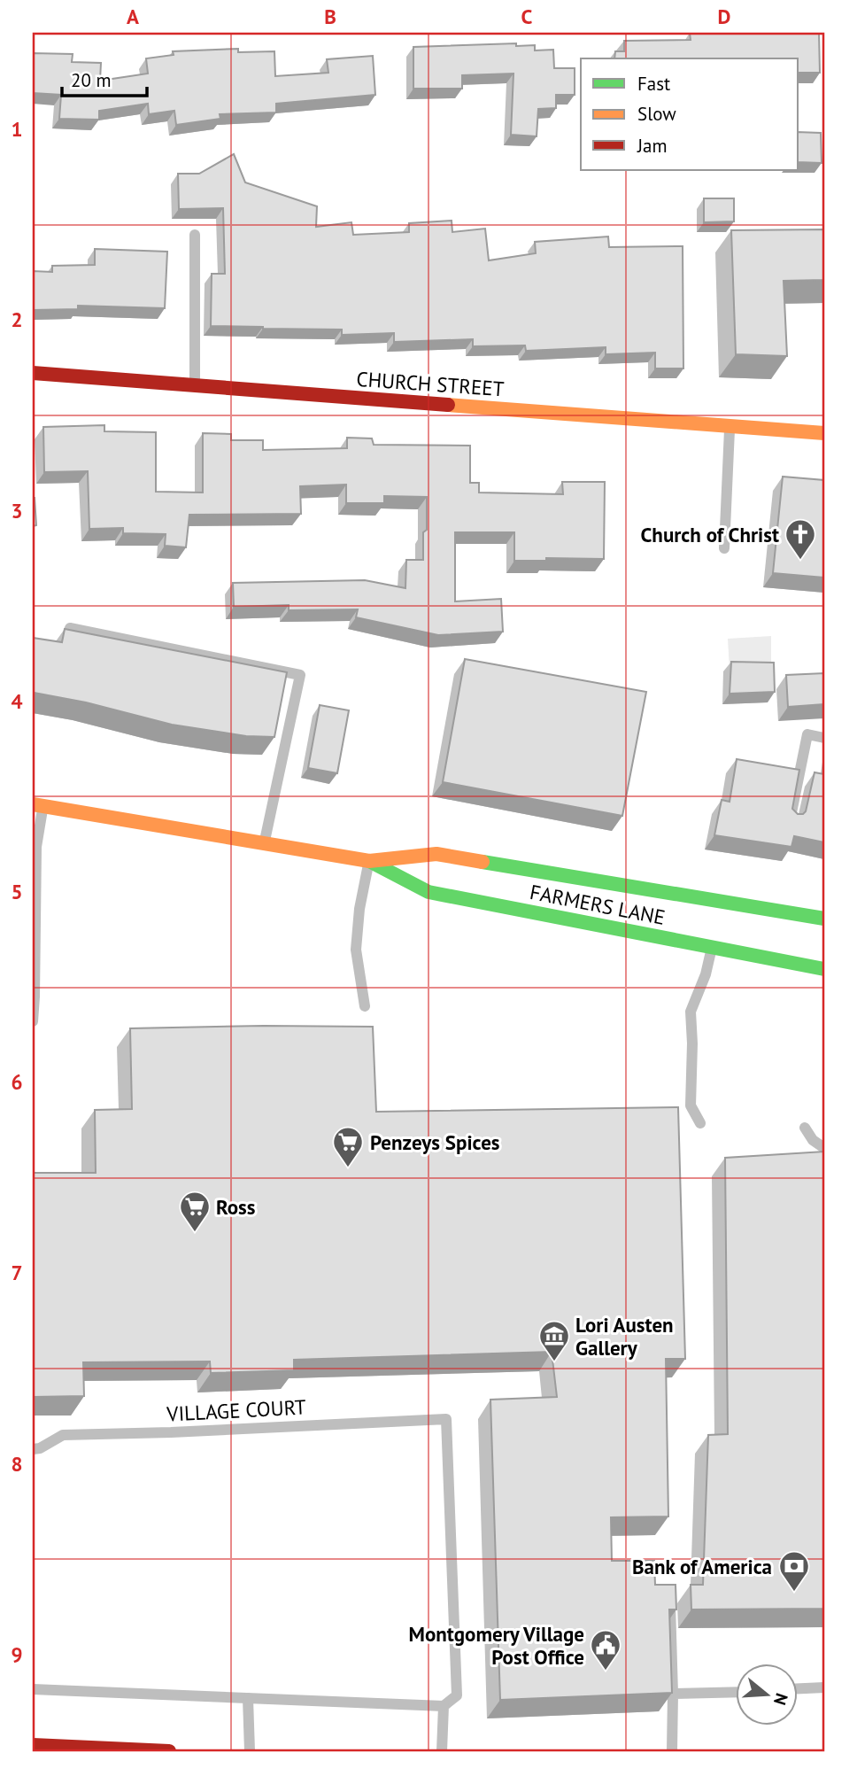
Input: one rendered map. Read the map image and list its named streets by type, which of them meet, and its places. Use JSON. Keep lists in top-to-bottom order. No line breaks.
{"streets":{"main road":["CHURCH STREET","FARMERS LANE"],"lane":["VILLAGE COURT"]},"places":{"church":["Church of Christ"],"supermarket":["Penzeys Spices","Ross"],"museum":["Lori Austen Gallery"],"bank":["Bank of America"],"public building":["Montgomery Village Post Office"]},"legend":["Fast","Slow","Jam"],"scale_bar":"20 m","north":"right","grid":{"columns":["A","B","C","D"],"rows":["1","2","3","4","5","6","7","8","9"]}}
